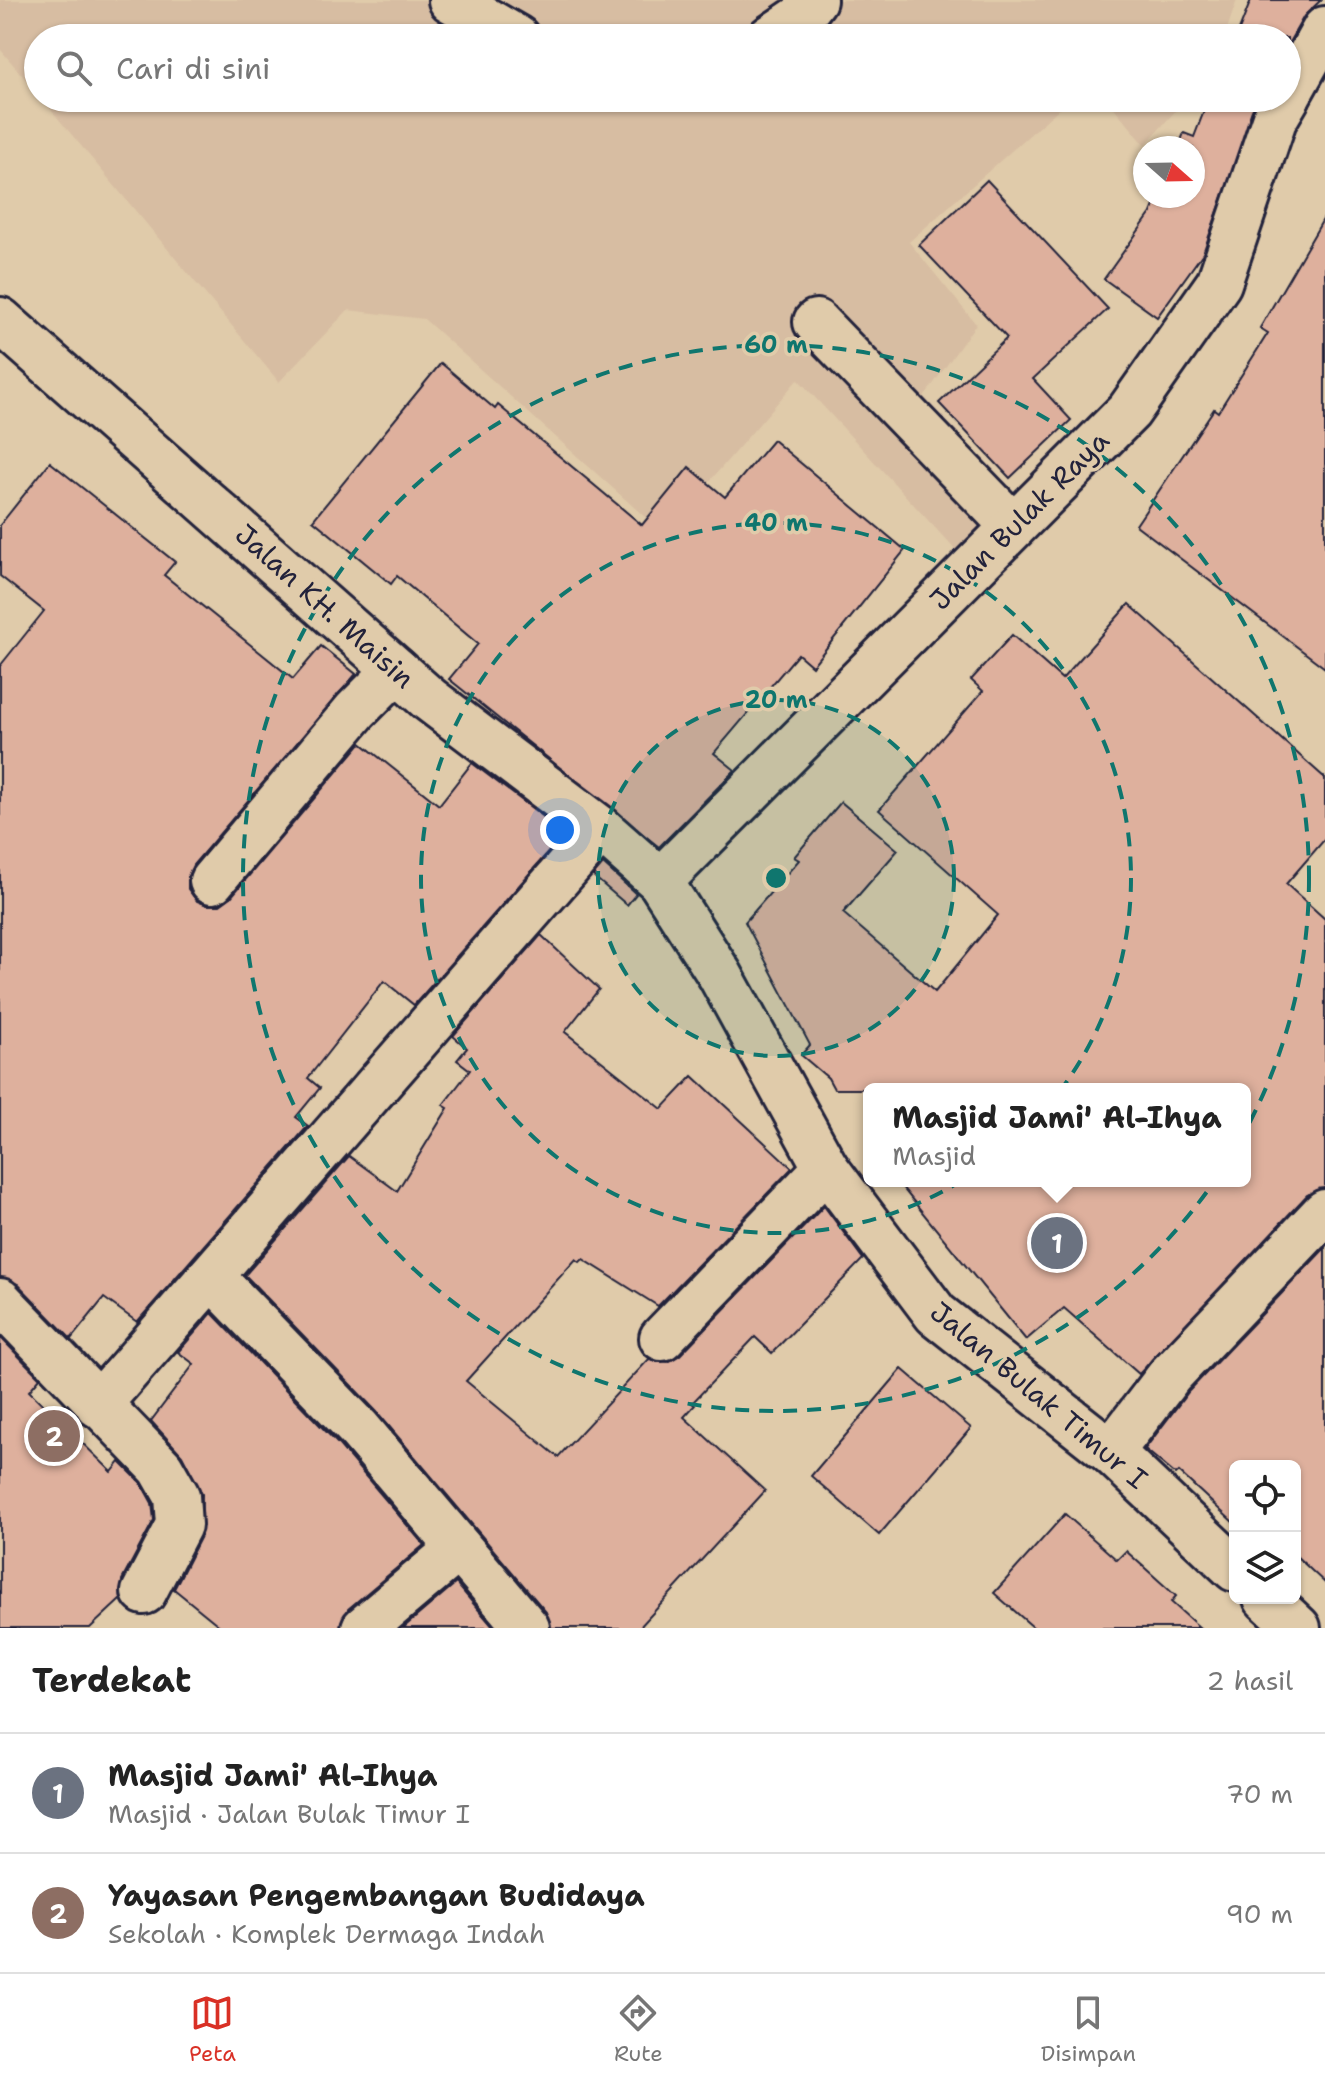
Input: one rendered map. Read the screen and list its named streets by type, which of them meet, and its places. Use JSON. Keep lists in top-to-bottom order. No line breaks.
{"streets":{"street":["Jalan Bulak Raya","Jalan KH. Maisin","Jalan Bulak Timur I"]},"crossings":[["Jalan Bulak Raya","Jalan KH. Maisin"],["Jalan Bulak Raya","Jalan Bulak Timur I"],["Jalan KH. Maisin","Jalan Bulak Timur I"]],"north":"right","page":{"search":"Cari di sini","popup":["Masjid Jami' Al-Ihya","Masjid"],"pins":["1","2"],"heading":["Terdekat","2 hasil"],"list":[{"mark":"1","name":"Masjid Jami' Al-Ihya","note":"Masjid · Jalan Bulak Timur I","value":"70 m"},{"mark":"2","name":"Yayasan Pengembangan Budidaya","note":"Sekolah · Komplek Dermaga Indah","value":"90 m"}],"nav":["Peta","Rute","Disimpan"]},"rings":["60 m","40 m","20 m"]}
